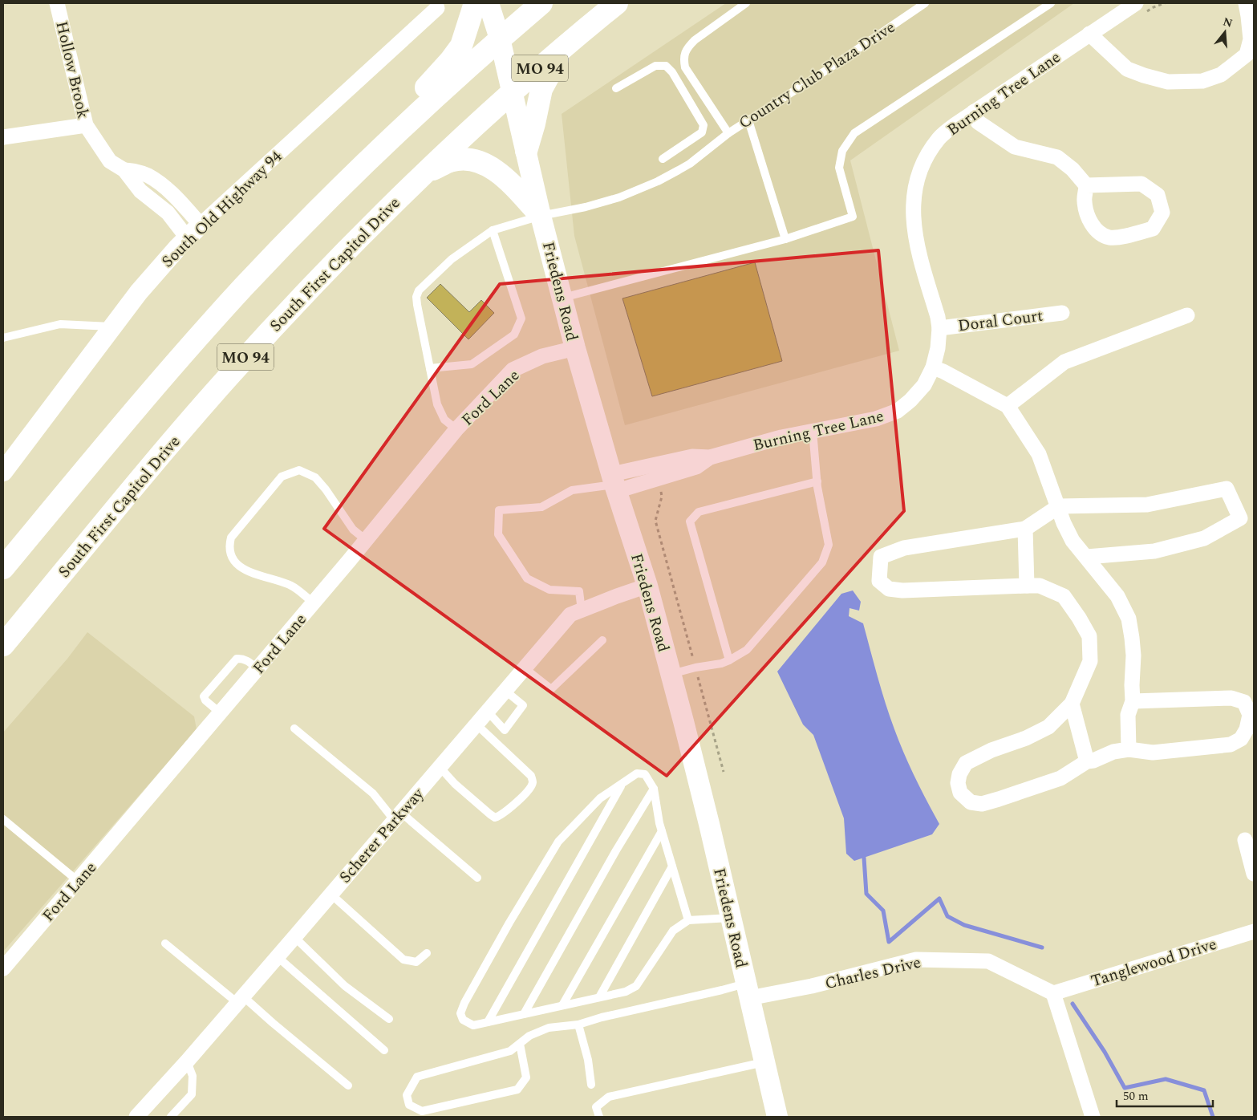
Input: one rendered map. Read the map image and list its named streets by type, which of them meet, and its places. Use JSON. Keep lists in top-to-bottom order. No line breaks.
{"streets":{"highway":["MO 94","South First Capitol Drive"],"main road":["Friedens Road"],"street":["Hollow Brook","Burning Tree Lane","South Old Highway 94","Doral Court","Ford Lane","Scherer Parkway","Tanglewood Drive","Charles Drive"],"lane":["Country Club Plaza Drive"]},"crossings":[["MO 94","Friedens Road"],["Hollow Brook","South Old Highway 94"],["Country Club Plaza Drive","Friedens Road"],["Country Club Plaza Drive","Ford Lane"],["Burning Tree Lane","Friedens Road"],["Burning Tree Lane","Doral Court"],["South First Capitol Drive","Friedens Road"],["Friedens Road","Ford Lane"],["Friedens Road","Scherer Parkway"],["Friedens Road","Charles Drive"],["Tanglewood Drive","Charles Drive"]],"scale_bar":"50 m","north":"top"}
